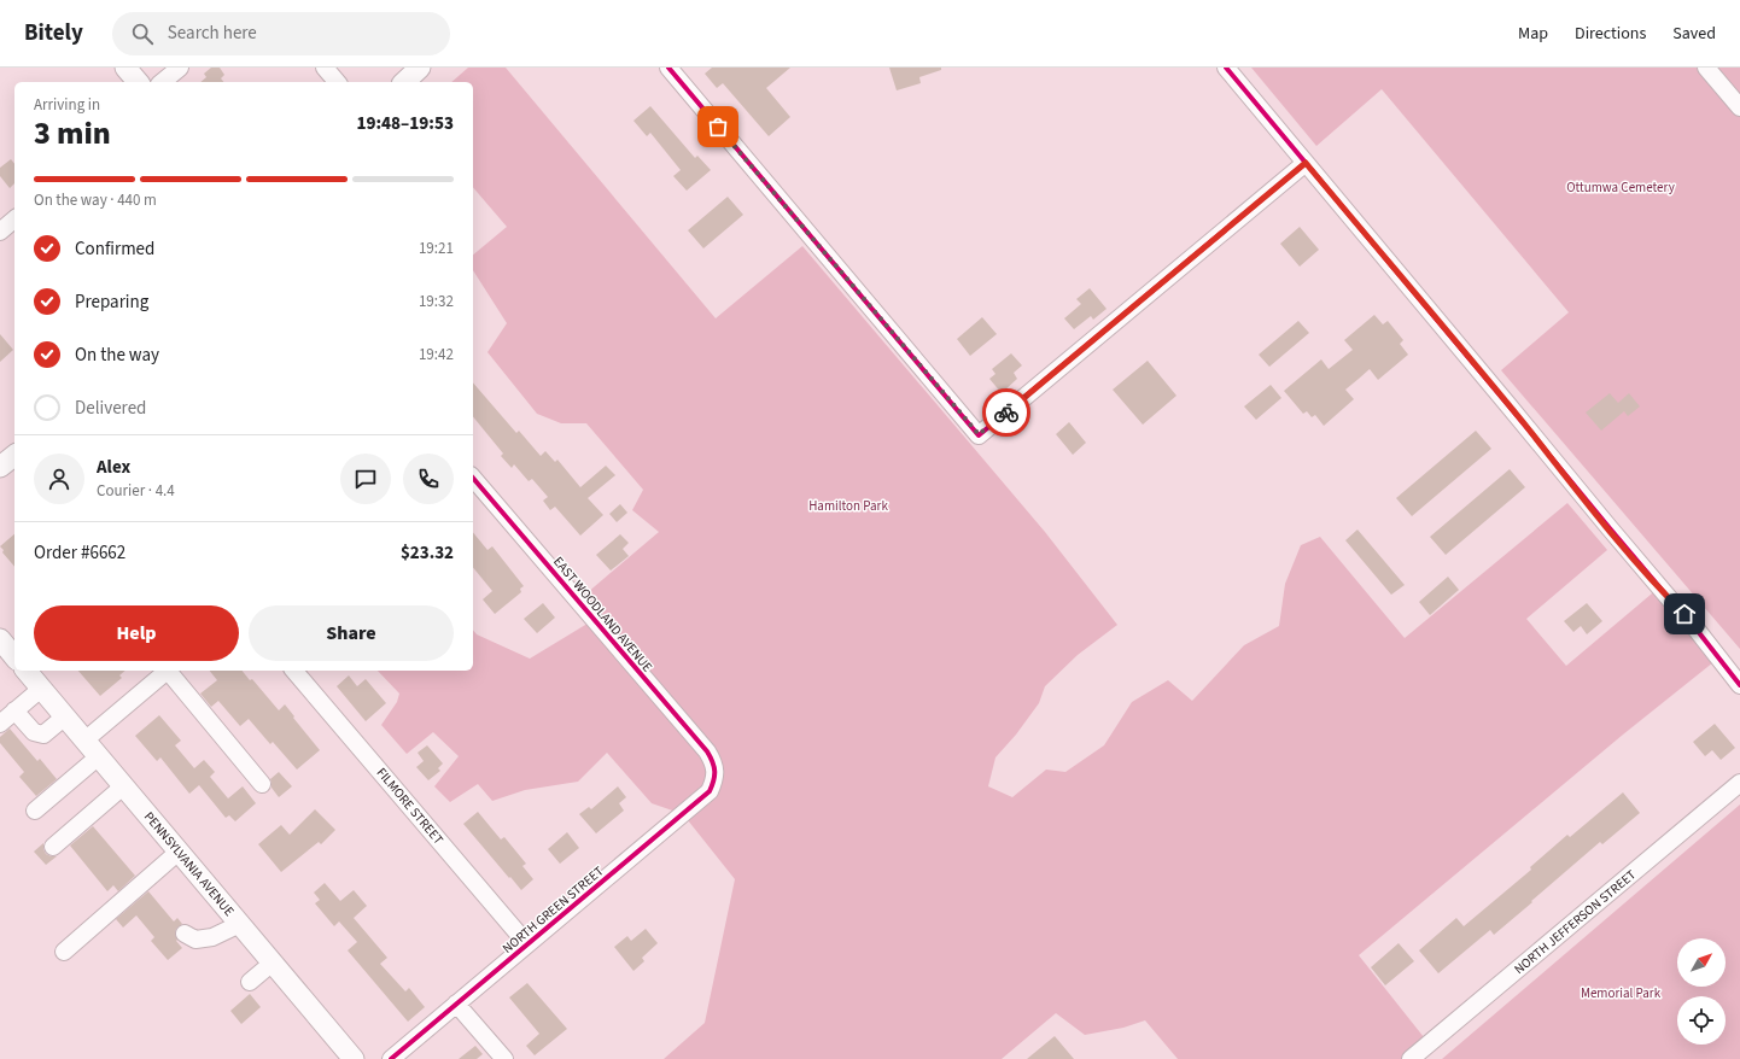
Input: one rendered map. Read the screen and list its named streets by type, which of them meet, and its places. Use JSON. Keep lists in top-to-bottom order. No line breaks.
{"streets":{"main road":["PENNSYLVANIA AVENUE"],"street":["EAST WOODLAND AVENUE","FILMORE STREET","NORTH GREEN STREET","NORTH JEFFERSON STREET"]},"crossings":[["EAST WOODLAND AVENUE","NORTH GREEN STREET"],["FILMORE STREET","NORTH GREEN STREET"]],"parks":["Ottumwa Cemetery","Hamilton Park","Memorial Park"],"north":"top right","page":{"header":"Bitely","search":"Search here","nav":["Map","Directions","Saved"],"heading":["3 min","Arriving in","19:48–19:53"],"panel":["Alex","Courier · 4.4","Order #6662","$23.32"],"bar":"On the way · 440 m","list":[["Confirmed","19:21"],["Preparing","19:32"],["On the way","19:42"],"Delivered"],"buttons":["Help","Share"]}}
